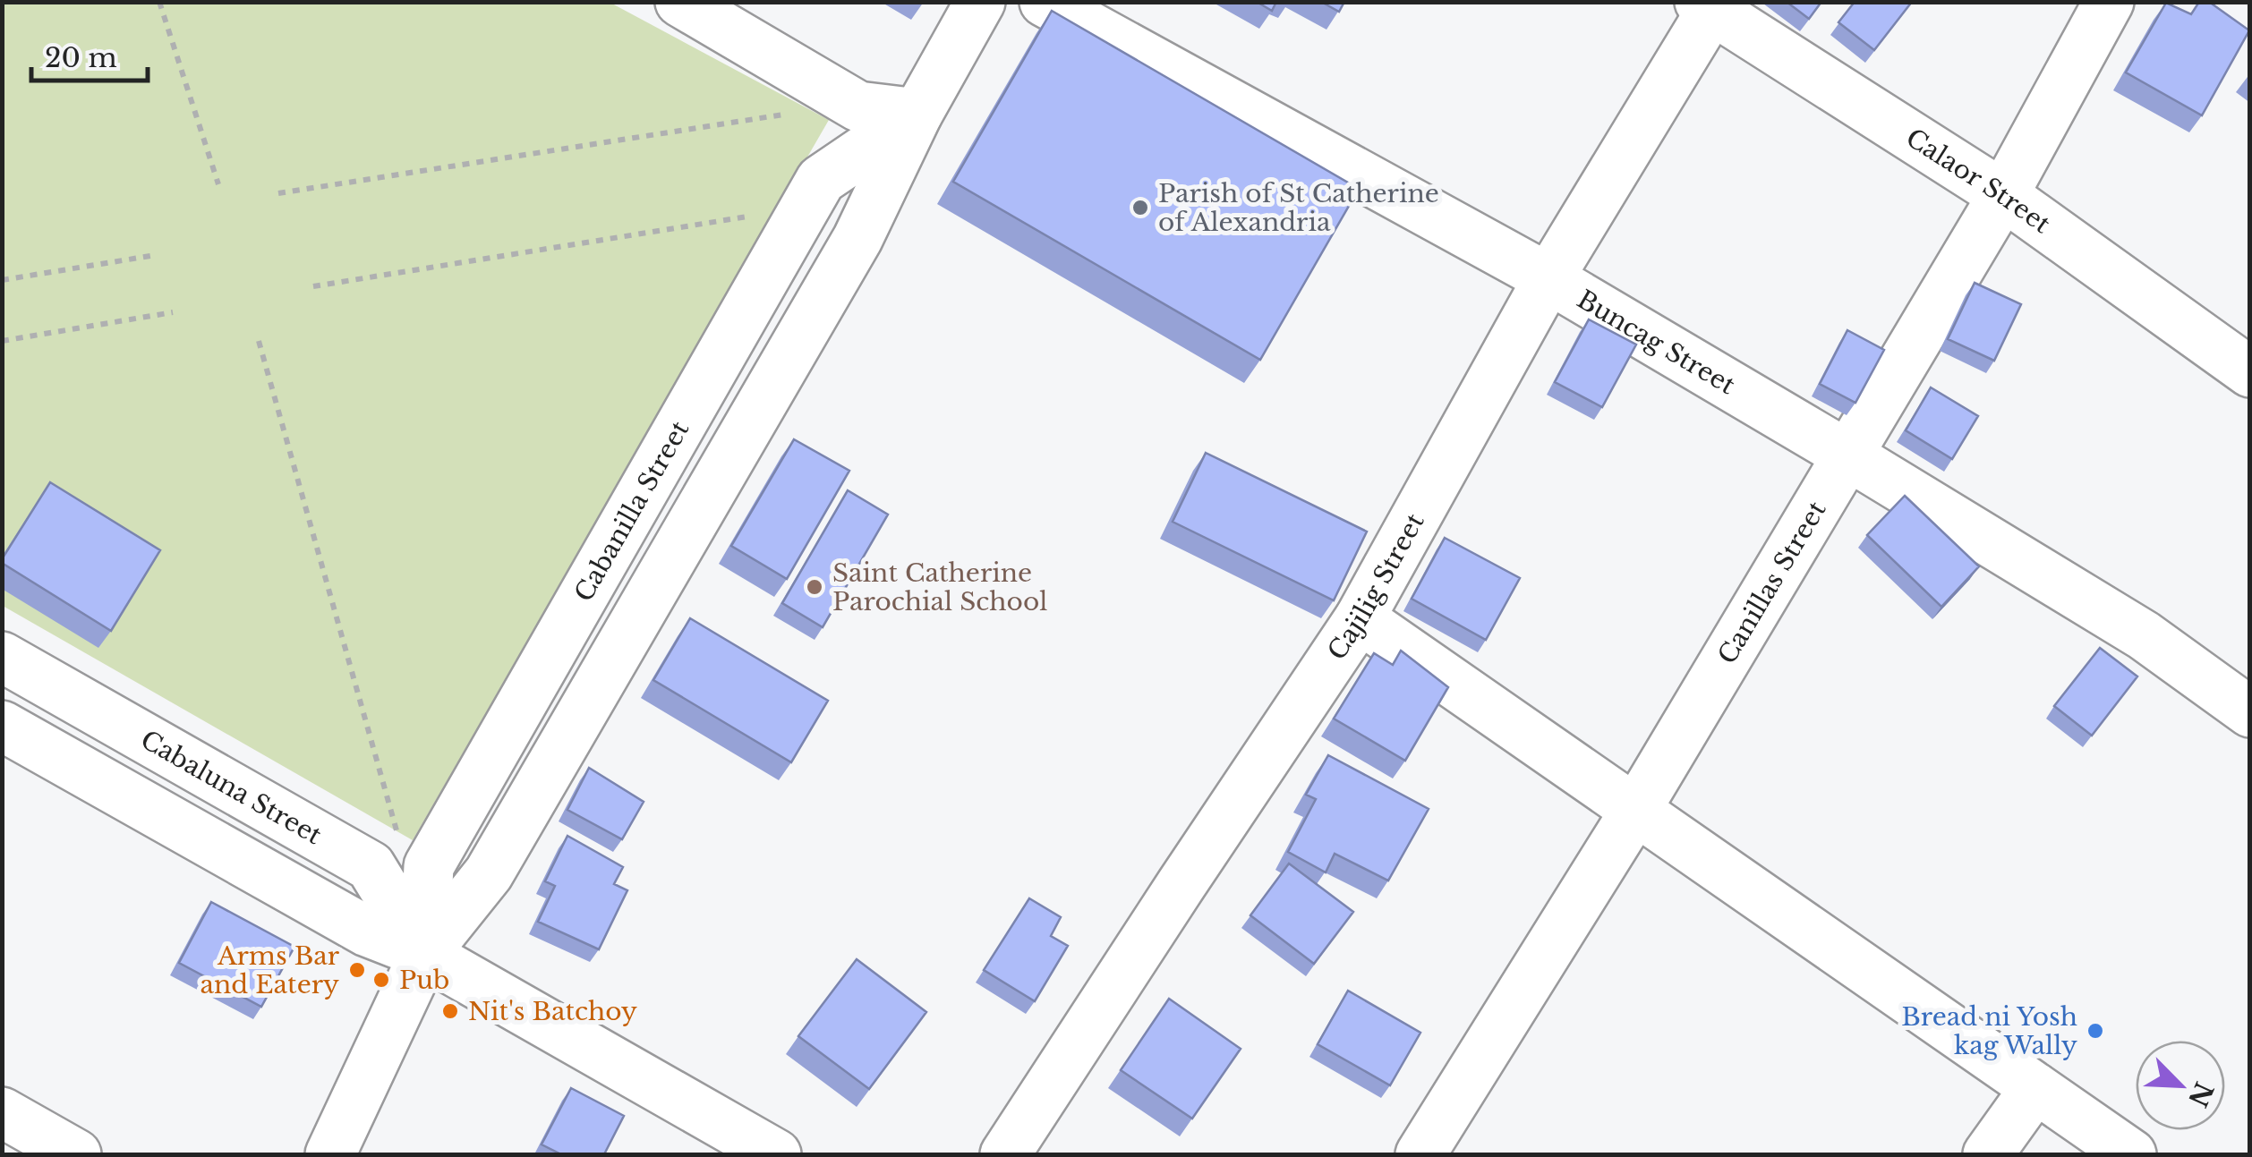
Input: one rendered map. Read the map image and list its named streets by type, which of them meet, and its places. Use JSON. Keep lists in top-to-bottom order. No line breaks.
{"streets":{"street":["Calaor Street","Buncag Street","Canillas Street","Cajilig Street","Cabaluna Street"]},"crossings":[["Calaor Street","Canillas Street"],["Calaor Street","Cajilig Street"],["Buncag Street","Canillas Street"],["Buncag Street","Cajilig Street"]],"places":["Parish of St Catherine of Alexandria","Saint Catherine Parochial School","Arms Bar and Eatery","Pub","Nit's Batchoy","Bread ni Yosh kag Wally"],"scale_bar":"20 m","north":"bottom right"}
